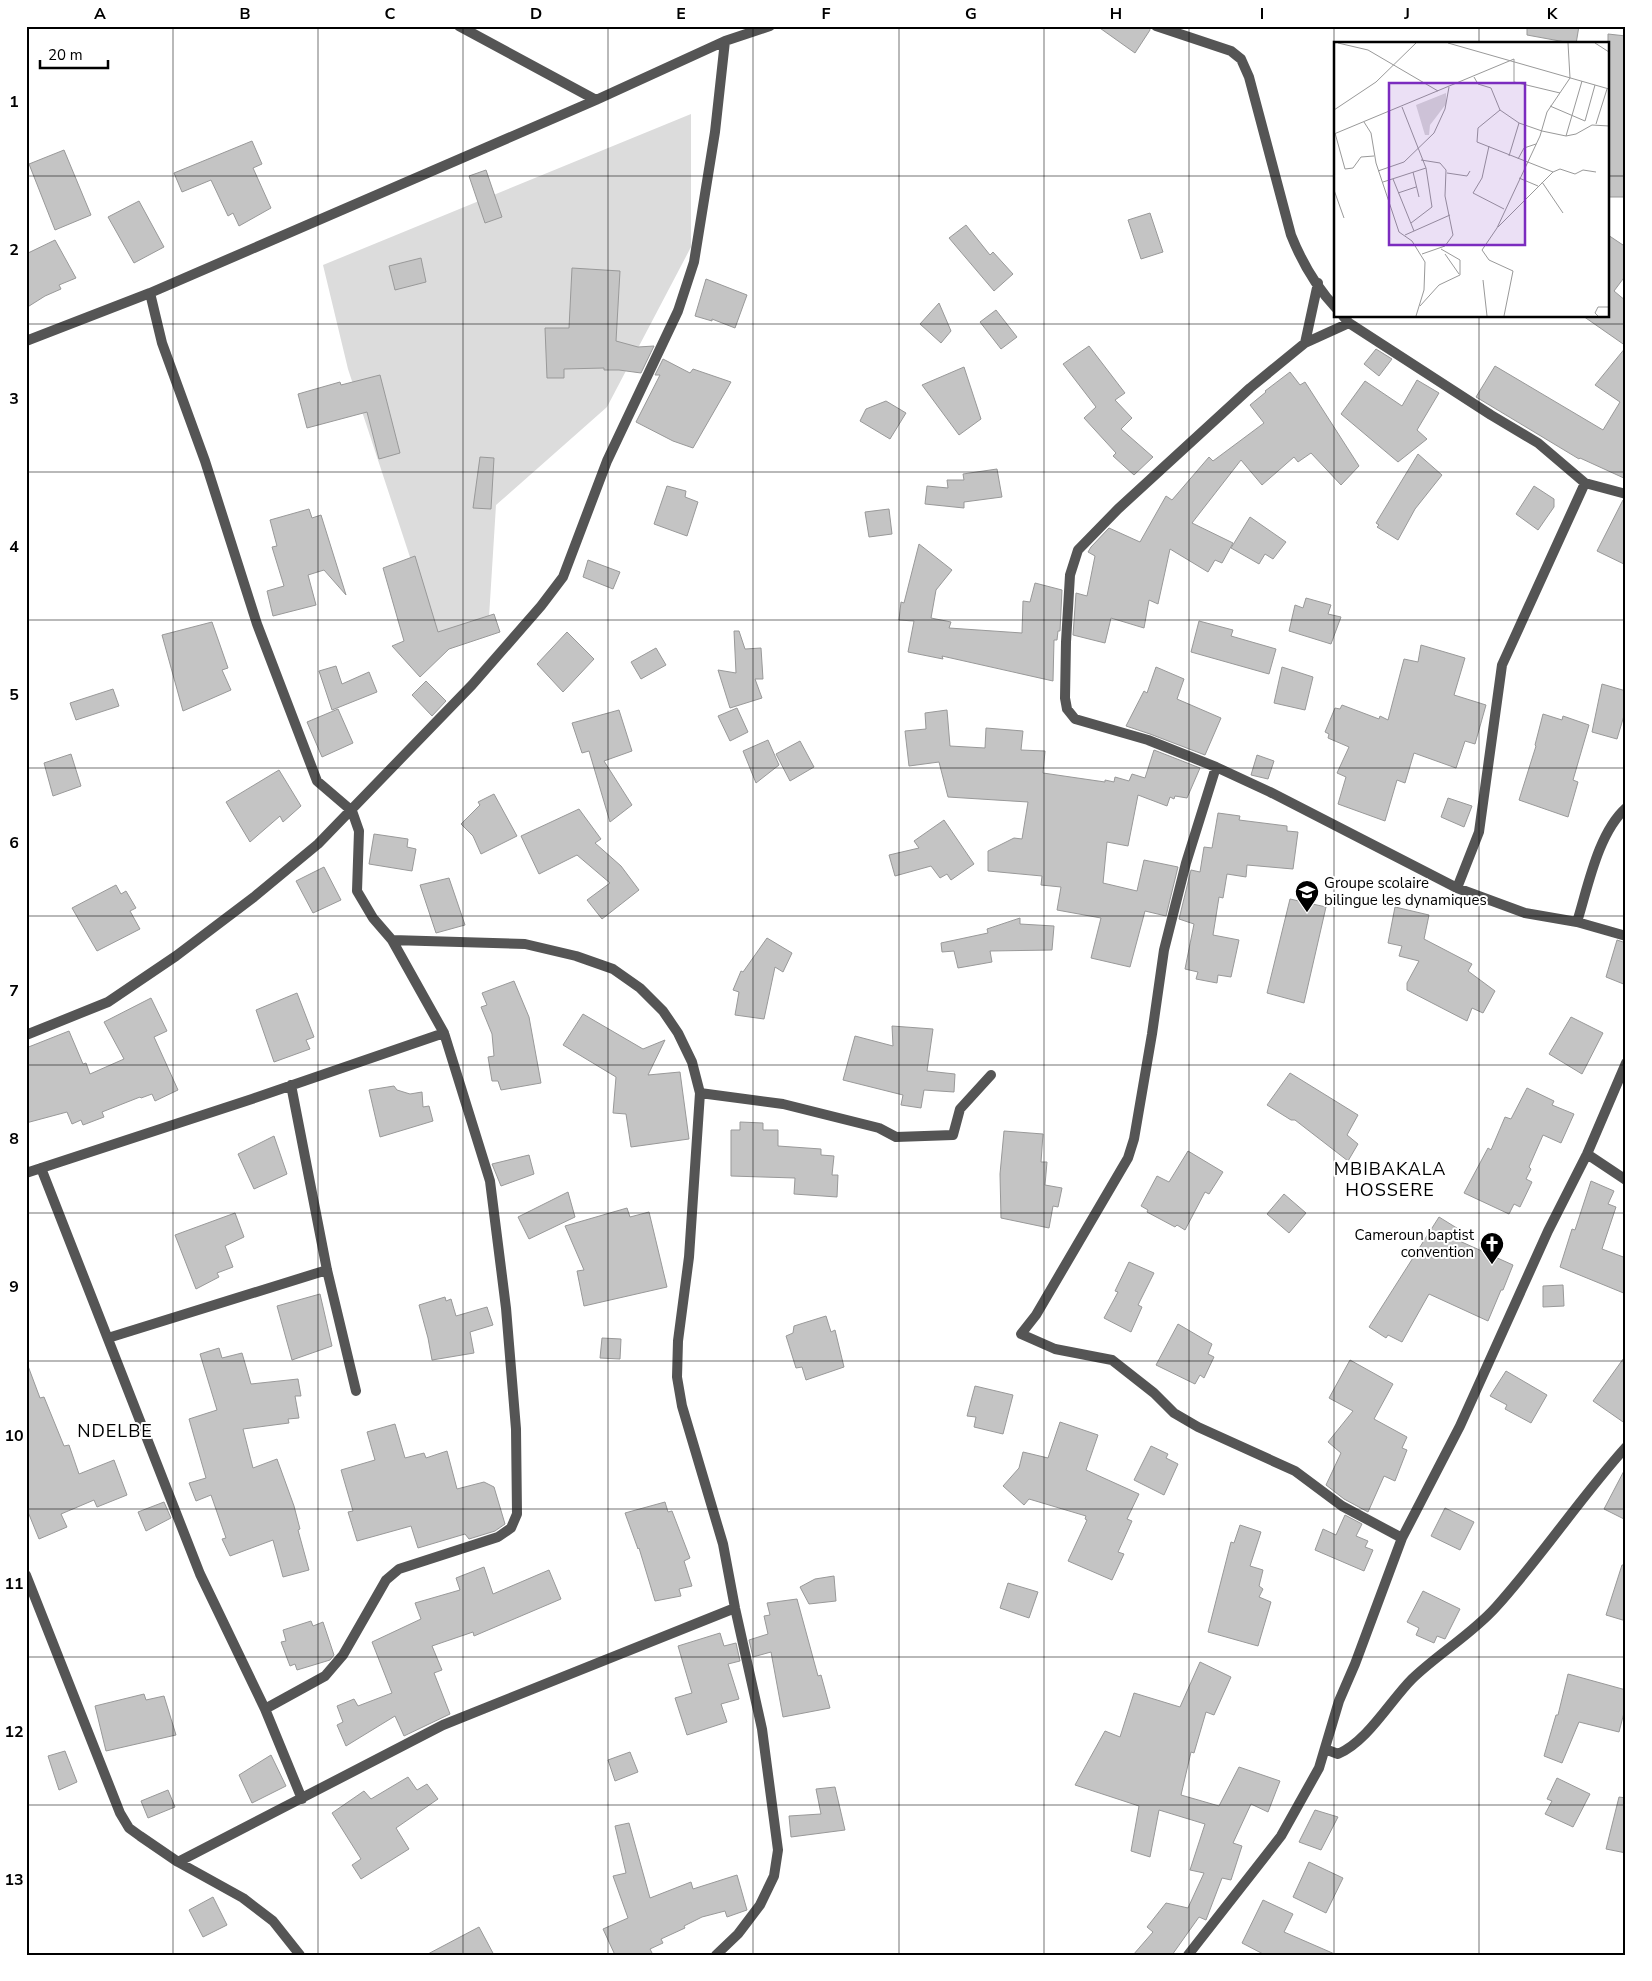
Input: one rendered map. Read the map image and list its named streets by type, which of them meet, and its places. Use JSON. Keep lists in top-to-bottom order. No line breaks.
{"districts":["MBIBAKALA HOSSERE","NDELBE"],"places":{"school or university":["Groupe scolaire bilingue les dynamiques"],"church":["Cameroun baptist convention"]},"scale_bar":"20 m","grid":{"columns":["A","B","C","D","E","F","G","H","I","J","K"],"rows":["1","2","3","4","5","6","7","8","9","10","11","12","13"]}}
